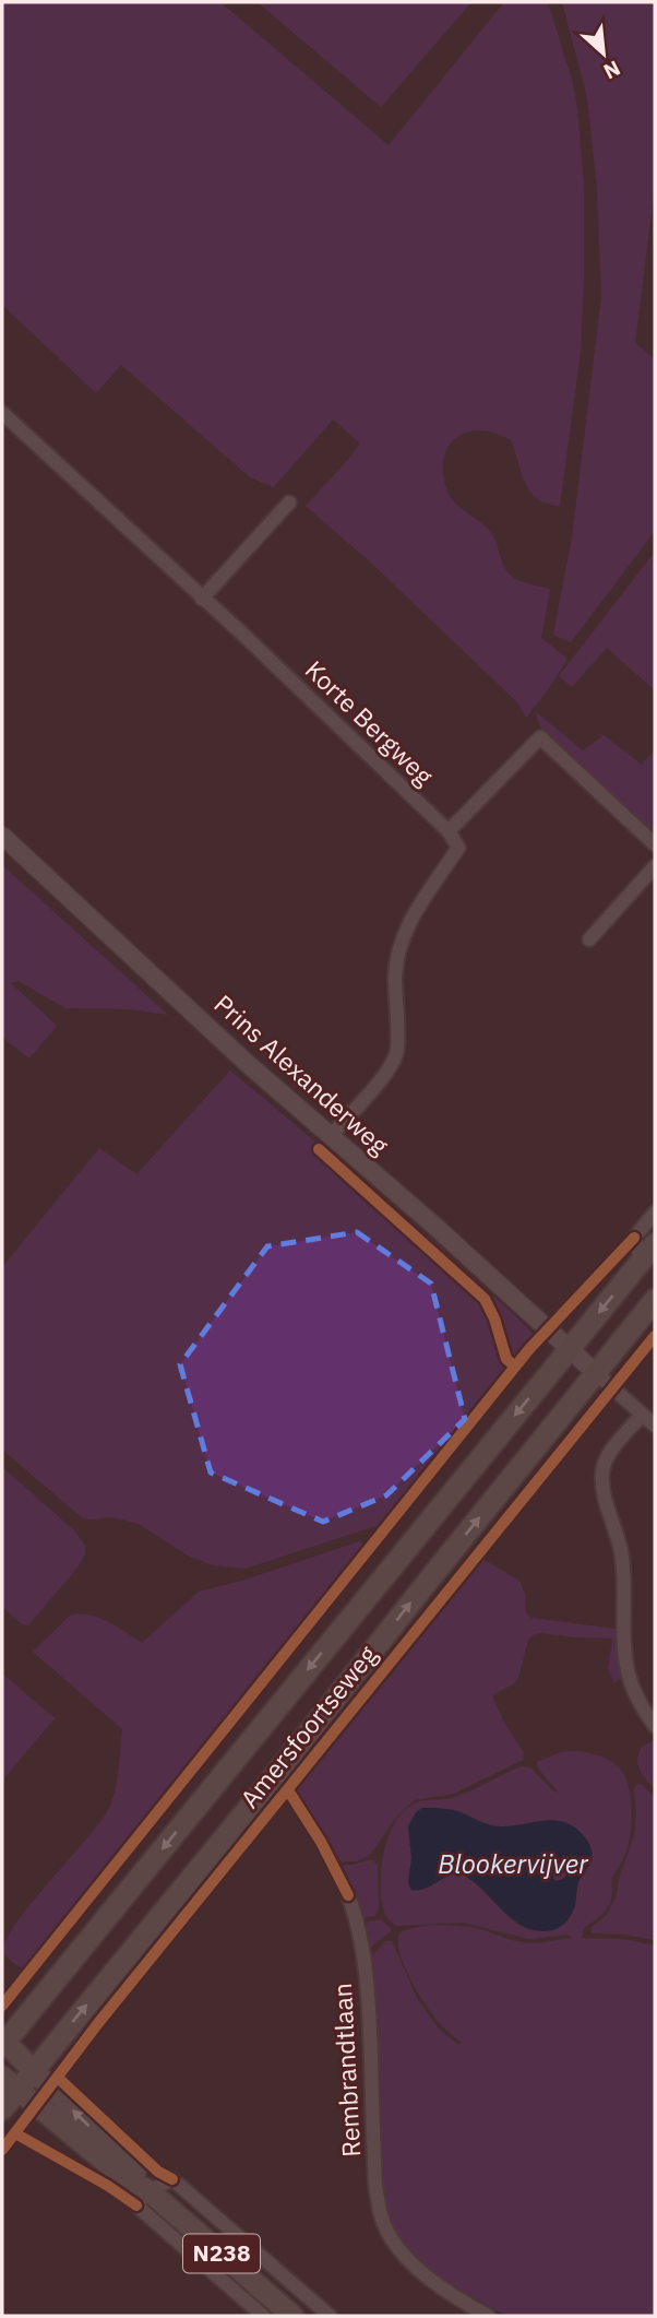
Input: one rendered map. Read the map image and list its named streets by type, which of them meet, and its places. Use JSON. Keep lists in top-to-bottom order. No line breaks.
{"streets":{"main road":["Amersfoortseweg","N238"],"street":["Korte Bergweg","Prins Alexanderweg","Rembrandtlaan"]},"crossings":[["Prins Alexanderweg","Amersfoortseweg"],["Amersfoortseweg","N238"]],"water":["Blookervijver"],"north":"bottom right"}
